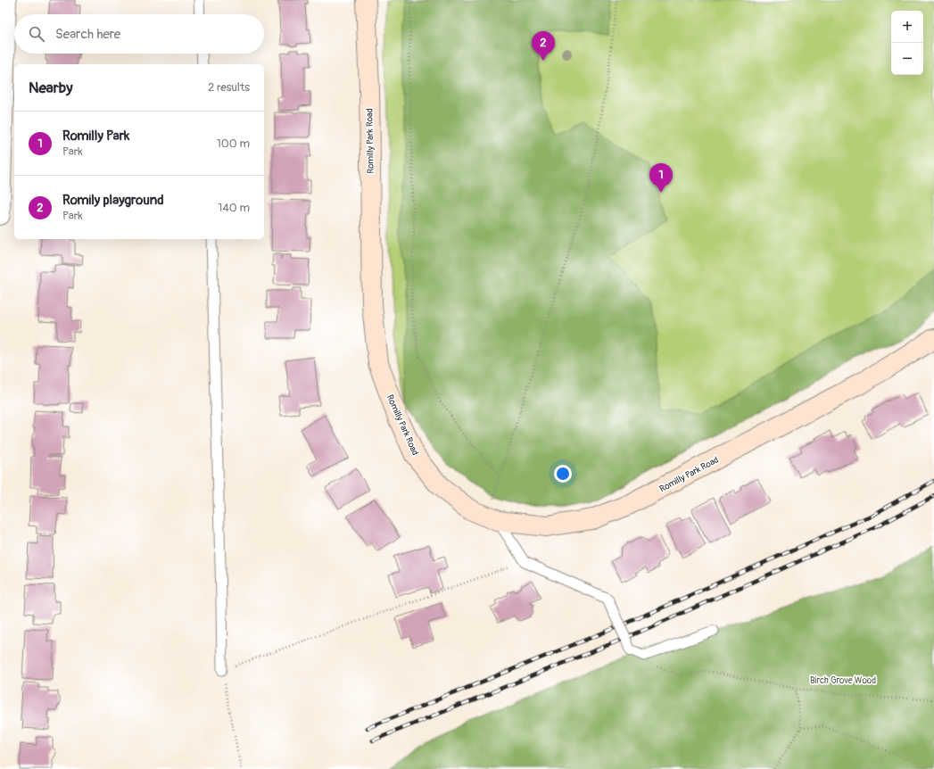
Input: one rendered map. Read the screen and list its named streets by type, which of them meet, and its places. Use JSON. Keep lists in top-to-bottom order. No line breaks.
{"streets":{"street":["Romilly Park Road"]},"parks":["Birch Grove Wood"],"page":{"map_buttons":["+","−"],"search":"Search here","pins":["2","1"],"heading":["Nearby","2 results"],"list":[{"mark":"1","name":"Romilly Park","note":"Park","value":"100 m"},{"mark":"2","name":"Romily playground","note":"Park","value":"140 m"}]}}
